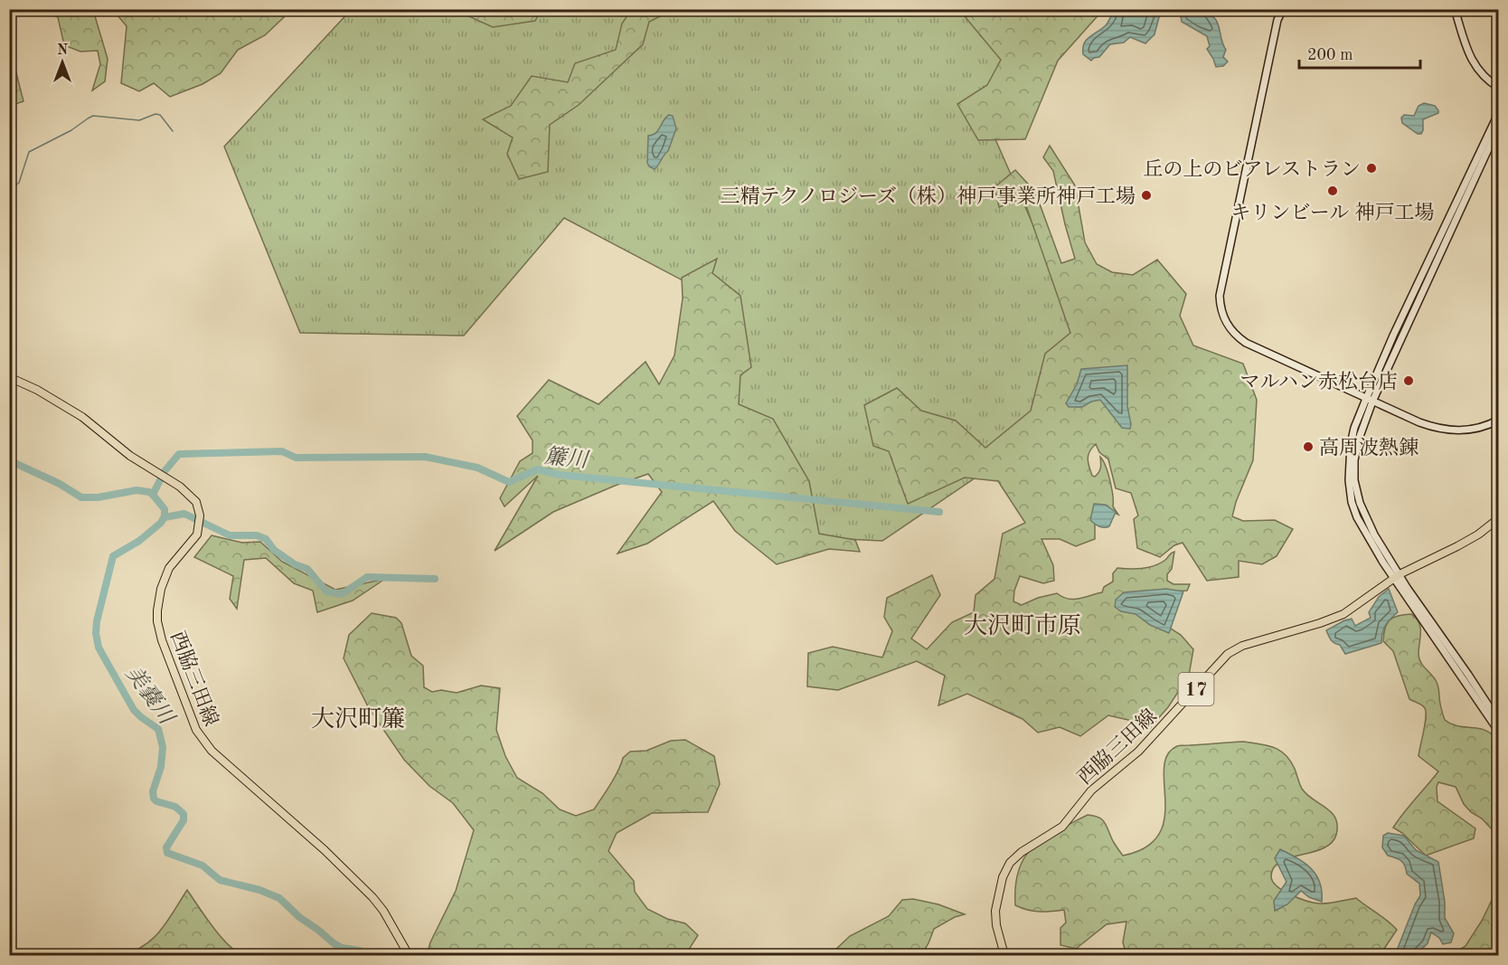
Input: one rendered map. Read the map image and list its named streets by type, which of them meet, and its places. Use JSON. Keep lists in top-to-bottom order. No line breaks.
{"streets":{"main road":["西脇三田線","17"]},"districts":["大沢町市原","大沢町簾"],"water":["簾川","美嚢川"],"places":["丘の上のビアレストラン","キリンビール 神戸工場","三精テクノロジーズ（株）神戸事業所神戸工場","マルハン赤松台店","高周波熱錬"],"scale_bar":"200 m","north":"top"}
